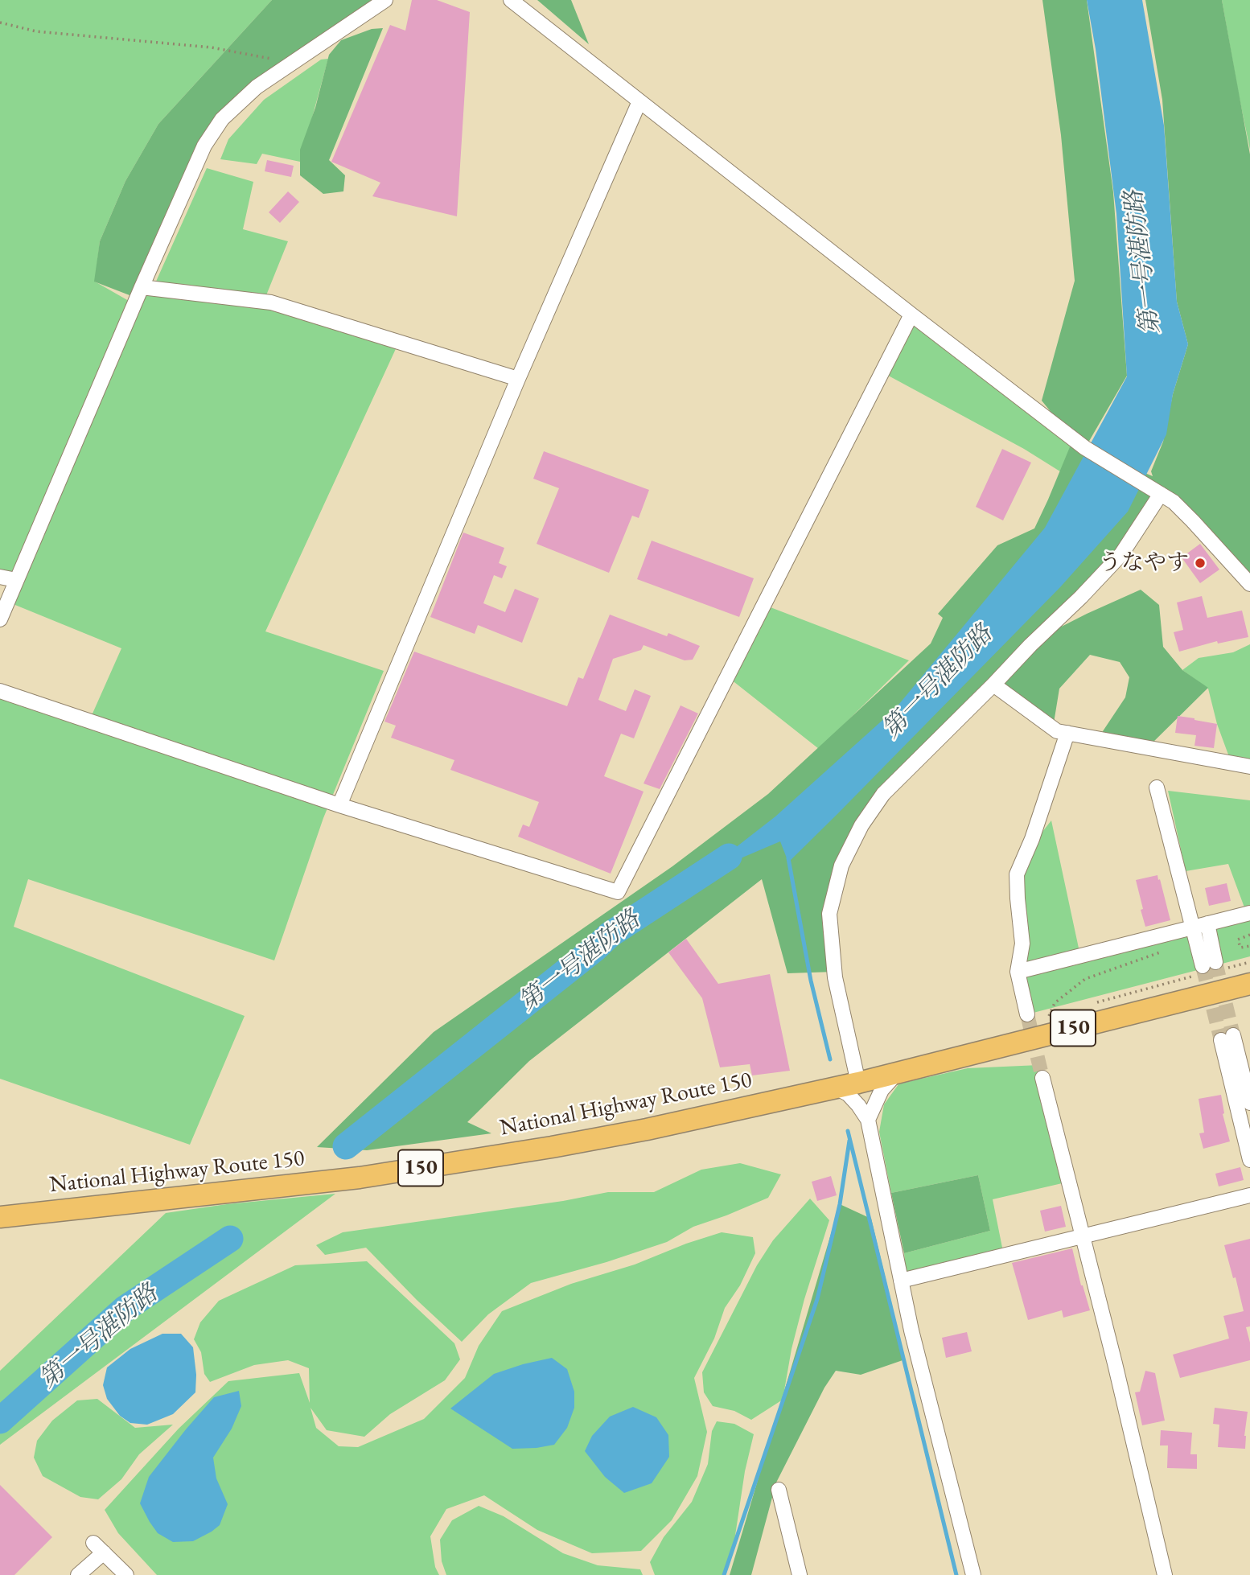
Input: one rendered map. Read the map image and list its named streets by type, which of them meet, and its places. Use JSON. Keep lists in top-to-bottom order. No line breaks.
{"streets":{"highway":["150","National Highway Route 150"]},"water":["第一号湛防路"],"places":["うなやす"]}
